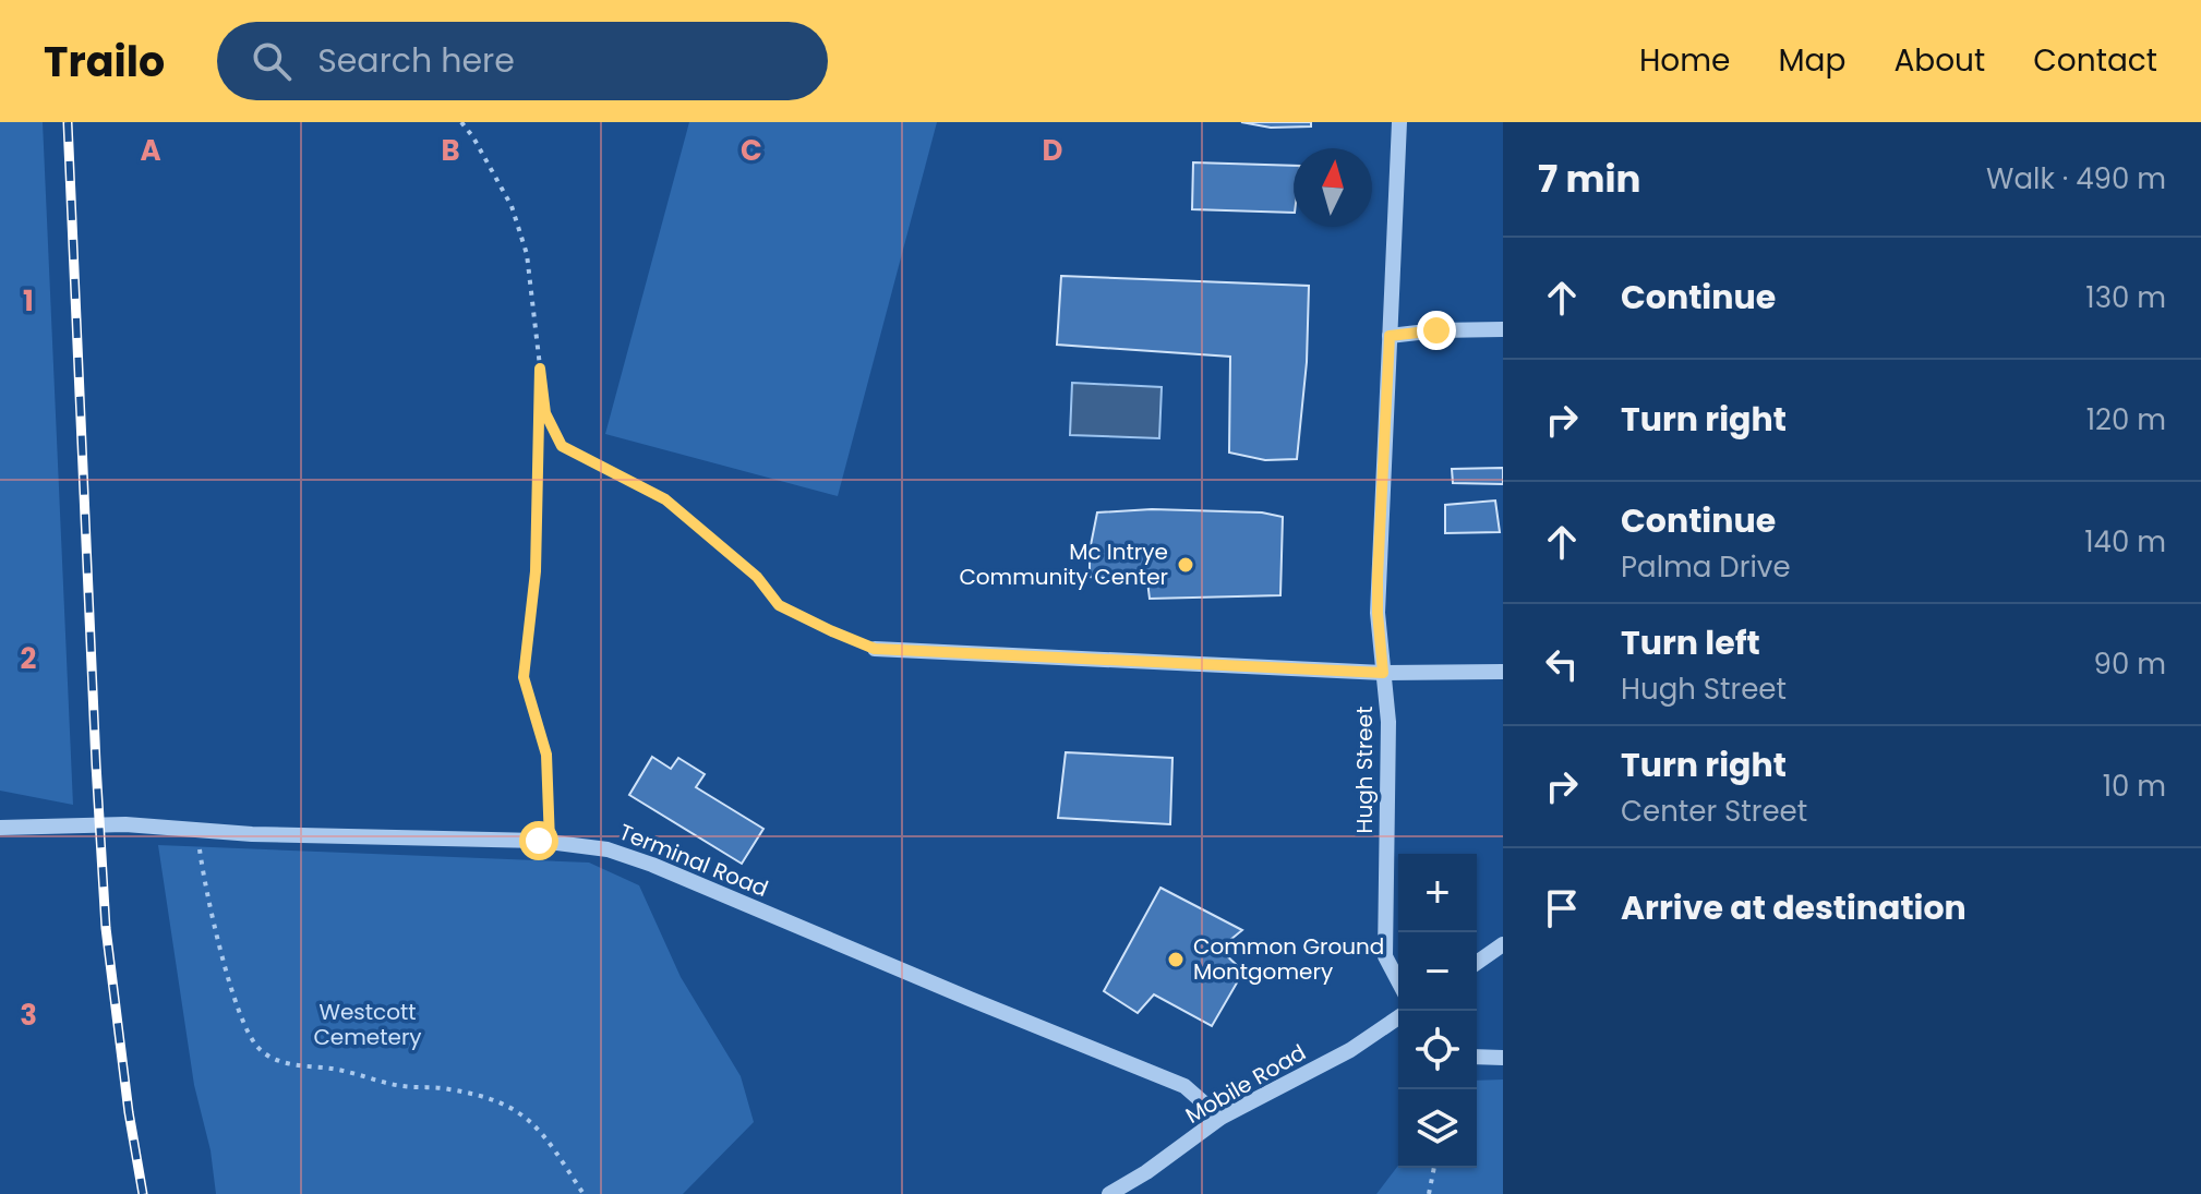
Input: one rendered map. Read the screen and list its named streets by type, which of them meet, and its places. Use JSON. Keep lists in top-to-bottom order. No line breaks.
{"streets":{"street":["Hugh Street","Terminal Road","Mobile Road"]},"crossings":[["Terminal Road","Mobile Road"]],"parks":["Westcott Cemetery"],"places":["Mc Intrye Community Center","Common Ground Montgomery"],"north":"top","page":{"header":"Trailo","search":"Search here","nav":["Home","Map","About","Contact"],"heading":["7 min","Walk · 490 m"],"list":[["Continue","130 m"],["Turn right","120 m"],["Continue","Palma Drive","140 m"],["Turn left","Hugh Street","90 m"],["Turn right","Center Street","10 m"],"Arrive at destination"],"map_buttons":["+","−"]},"grid":{"columns":["A","B","C","D"],"rows":["1","2","3"]}}
